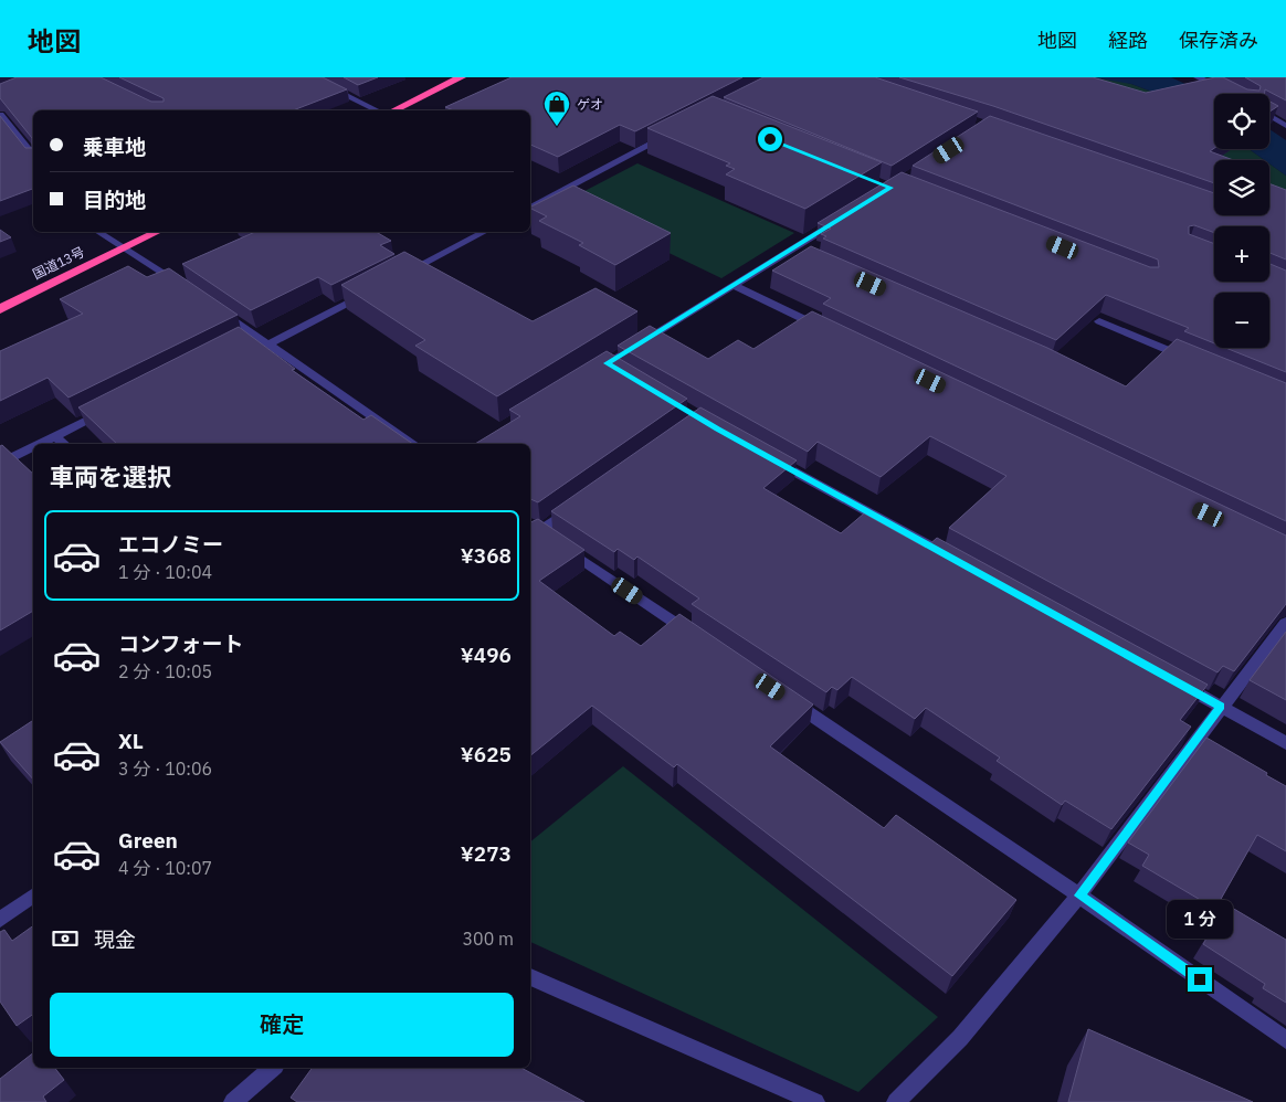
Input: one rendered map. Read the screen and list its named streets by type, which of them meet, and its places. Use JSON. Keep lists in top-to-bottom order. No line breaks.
{"streets":{"highway":["国道13号"]},"places":{"shop":["ゲオ"]},"page":{"header":"地図","nav":["地図","経路","保存済み"],"map_buttons":["+","−"],"banner":["乗車地","目的地"],"heading":"車両を選択","list":[{"name":"エコノミー","note":"1 分 · 10:04","value":"¥368"},{"name":"コンフォート","note":"2 分 · 10:05","value":"¥496"},{"name":"XL","note":"3 分 · 10:06","value":"¥625"},{"name":"Green","note":"4 分 · 10:07","value":"¥273"}],"bubble":"1 分","pay":["現金","300 m"],"buttons":"確定"}}
